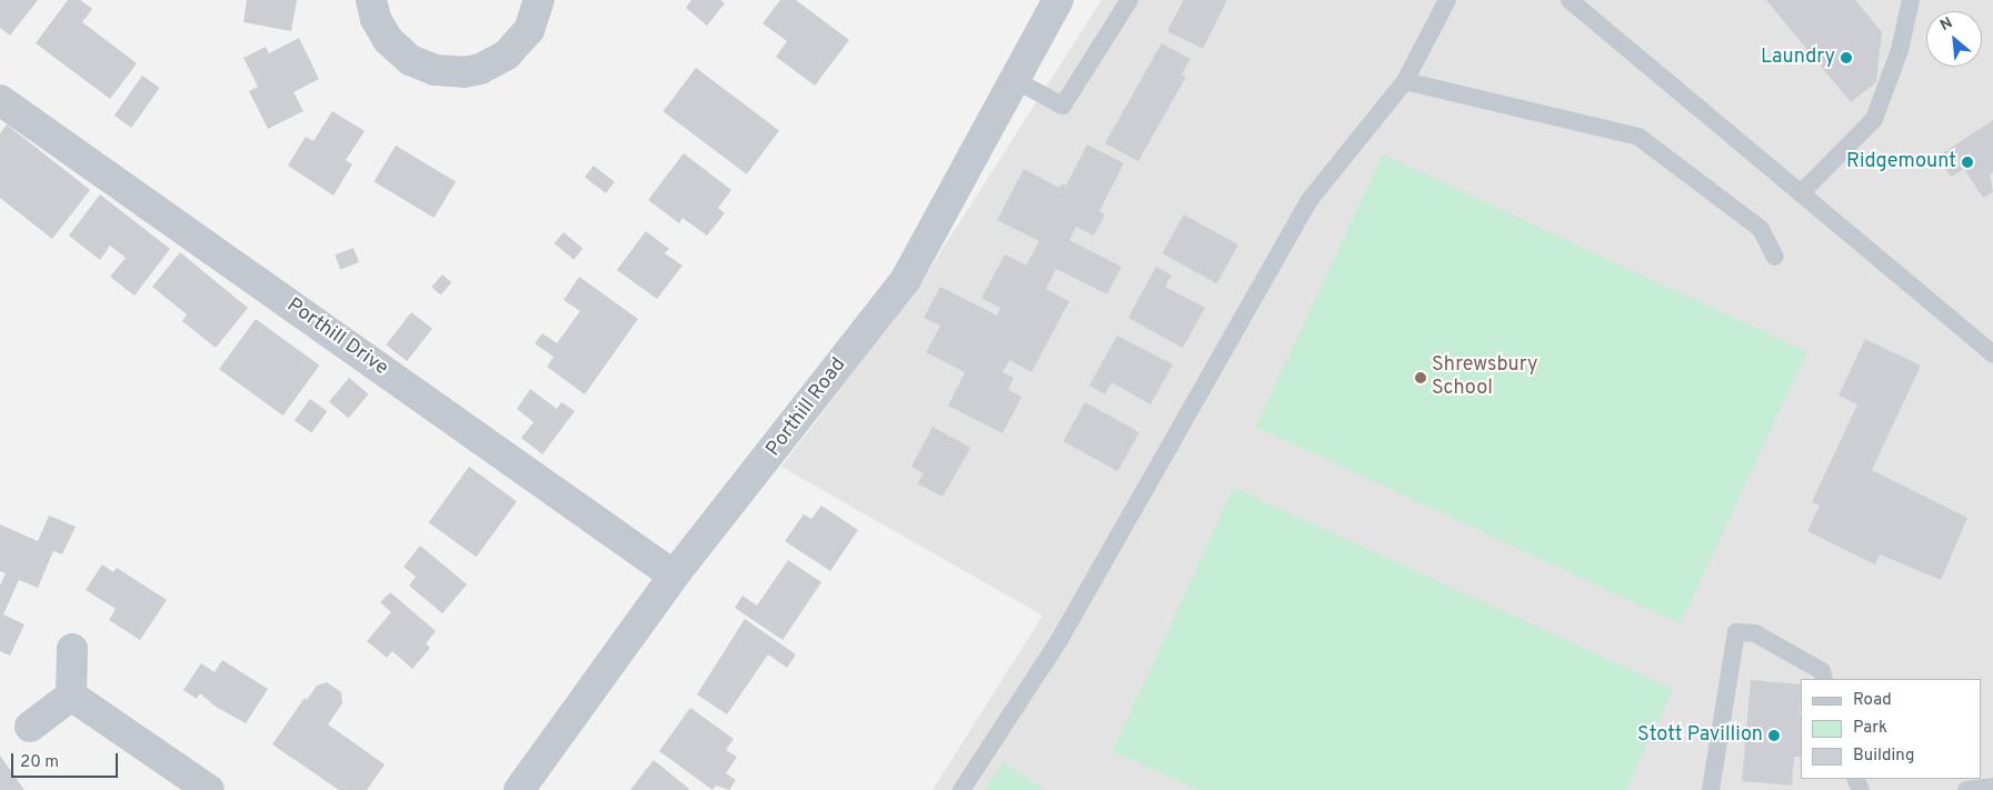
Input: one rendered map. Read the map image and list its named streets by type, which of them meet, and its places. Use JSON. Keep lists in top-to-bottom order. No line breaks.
{"streets":{"street":["Porthill Drive","Porthill Road"]},"crossings":[["Porthill Drive","Porthill Road"]],"places":["Laundry","Ridgemount","Shrewsbury School","Stott Pavillion"],"legend":["Road","Park","Building"],"scale_bar":"20 m","north":"top left"}
